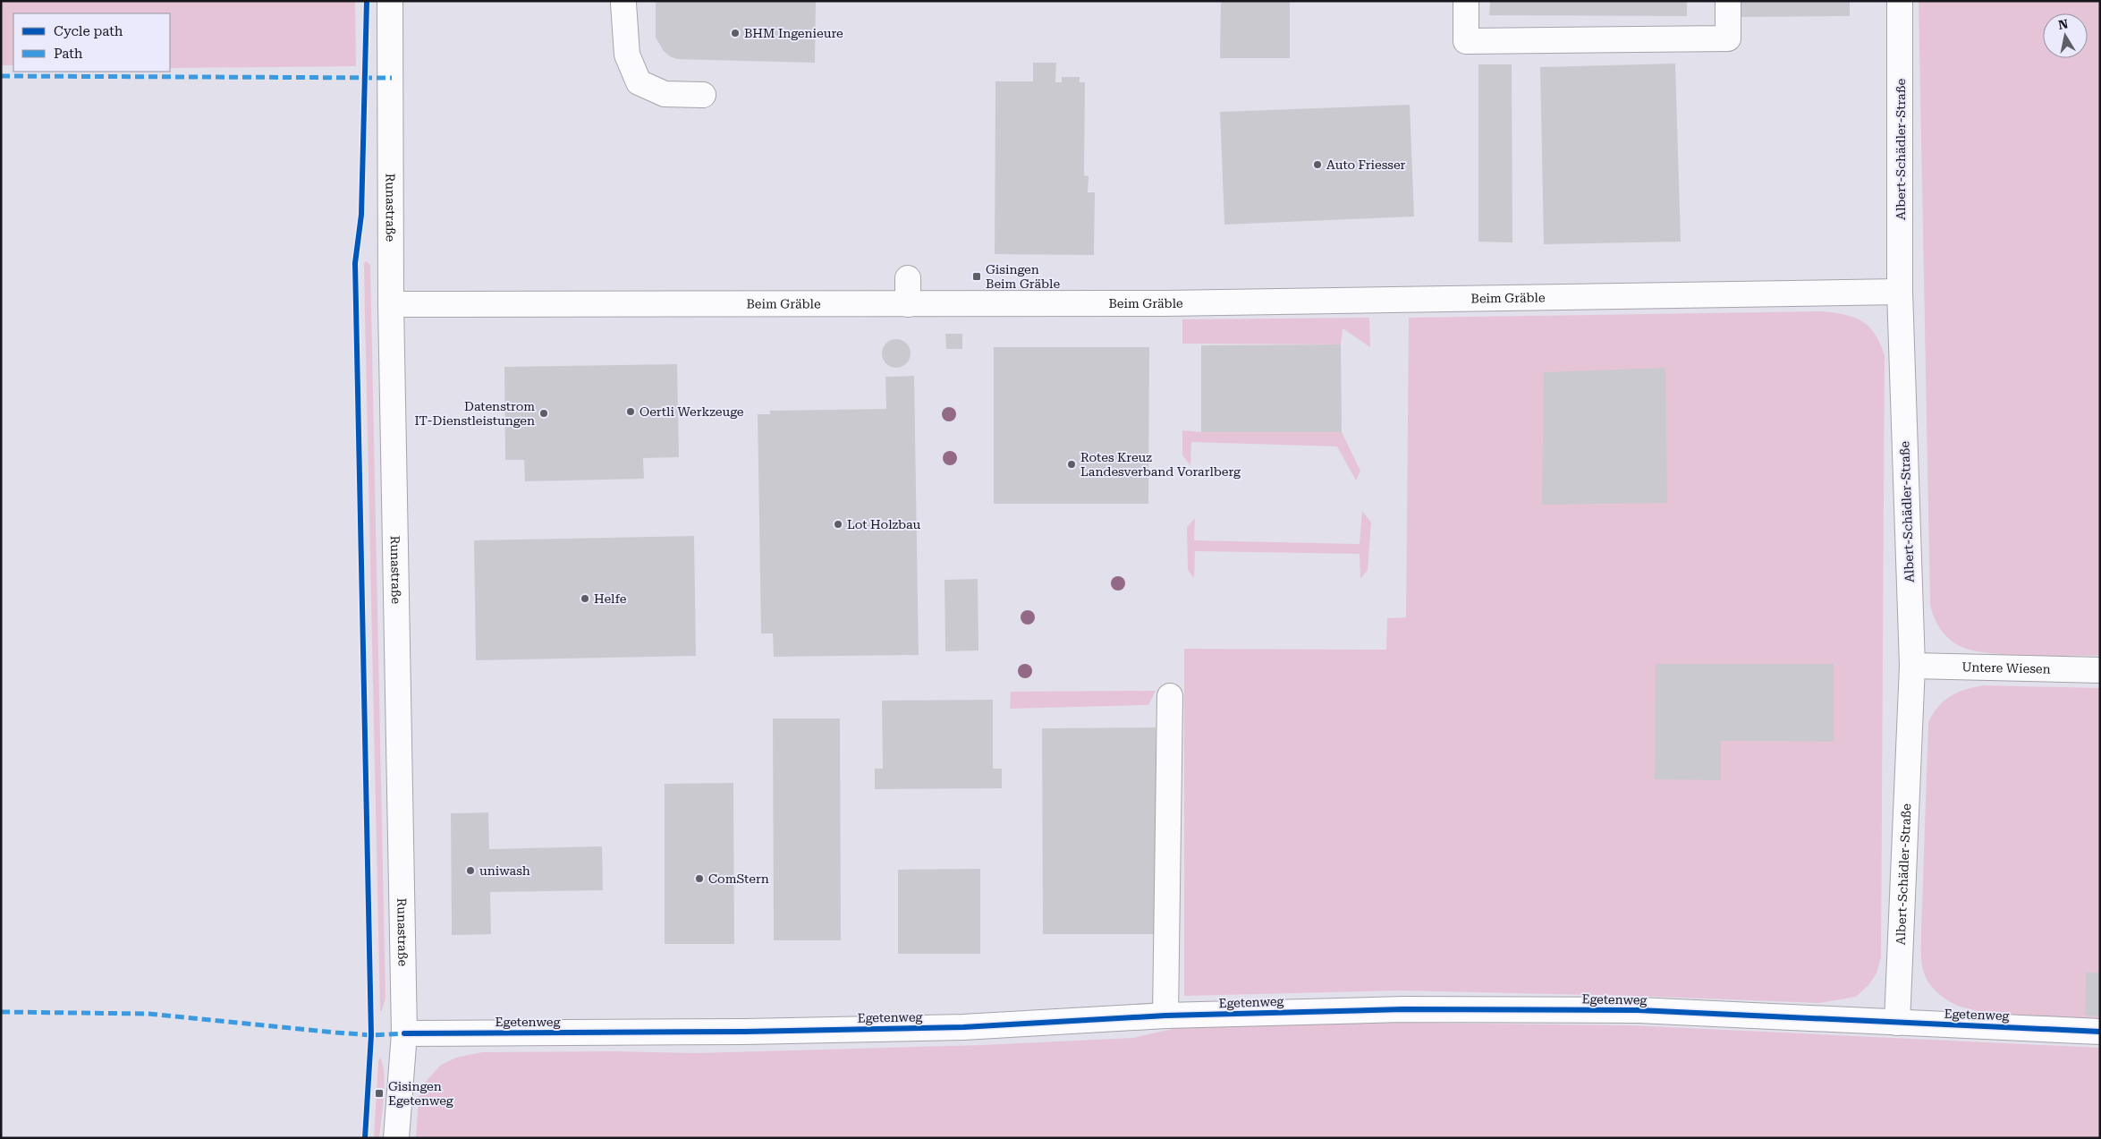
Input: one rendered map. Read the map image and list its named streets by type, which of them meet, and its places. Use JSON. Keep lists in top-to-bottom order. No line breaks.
{"streets":{"street":["Albert-Schädler-Straße","Runastraße","Beim Gräble","Untere Wiesen","Egetenweg"]},"crossings":[["Albert-Schädler-Straße","Beim Gräble"],["Albert-Schädler-Straße","Untere Wiesen"],["Albert-Schädler-Straße","Egetenweg"],["Runastraße","Beim Gräble"],["Runastraße","Egetenweg"]],"places":{"other":["BHM Ingenieure","Auto Friesser","Oertli Werkzeuge","Datenstrom IT-Dienstleistungen","Rotes Kreuz Landesverband Vorarlberg","Lot Holzbau","Helfe","uniwash","ComStern"],"transit":["Gisingen Beim Gräble","Gisingen Egetenweg"]},"legend":["Cycle path","Path"],"north":"top"}
